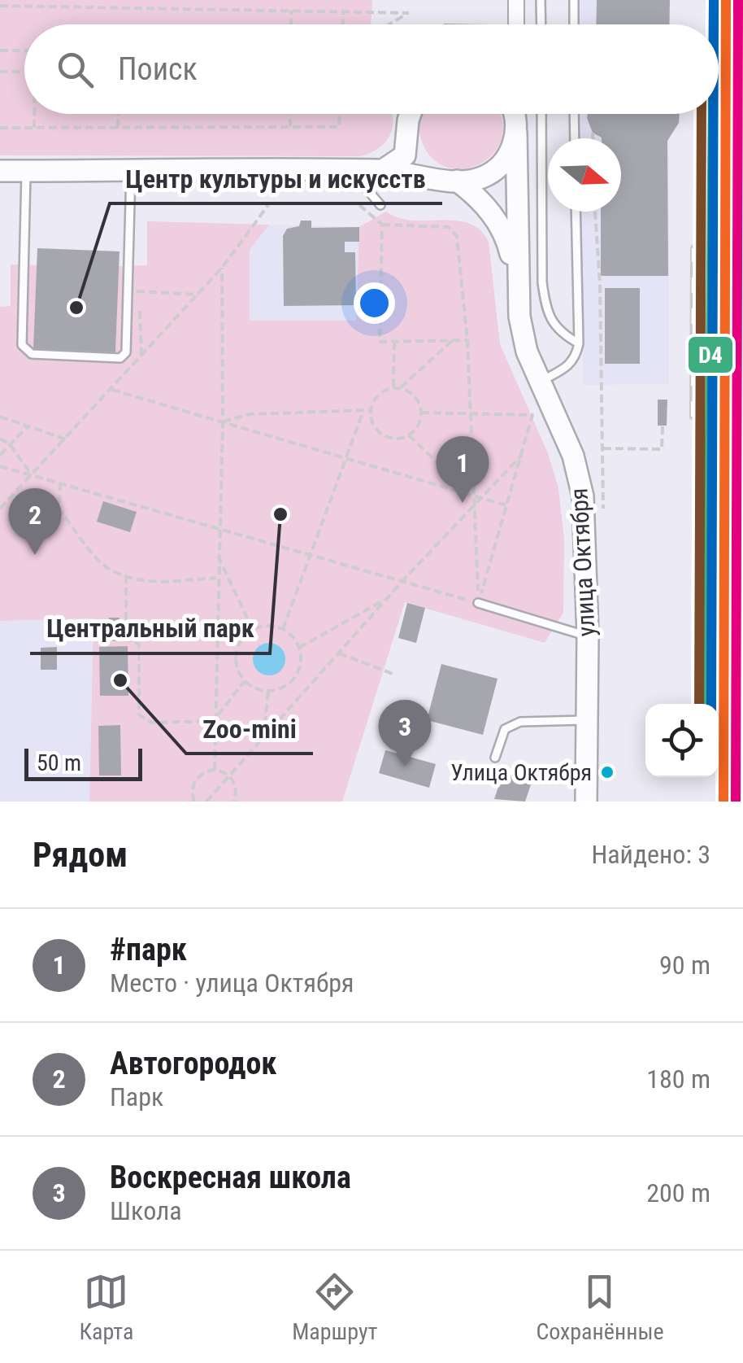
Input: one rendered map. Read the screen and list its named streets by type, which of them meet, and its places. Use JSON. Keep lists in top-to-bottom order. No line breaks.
{"streets":{"street":["улица Октября"]},"places":["Центр культуры и искусств","Центральный парк","Zoo-mini","Улица Октября"],"lines":["transit line D4"],"scale_bar":"50 m","north":"right","page":{"search":"Поиск","pins":["1","2","3"],"scale":"50 m","heading":["Рядом","Найдено: 3"],"list":[{"mark":"1","name":"#парк","note":"Место · улица Октября","value":"90 m"},{"mark":"2","name":"Автогородок","note":"Парк","value":"180 m"},{"mark":"3","name":"Воскресная школа","note":"Школа","value":"200 m"}],"nav":["Карта","Маршрут","Сохранённые"]}}
